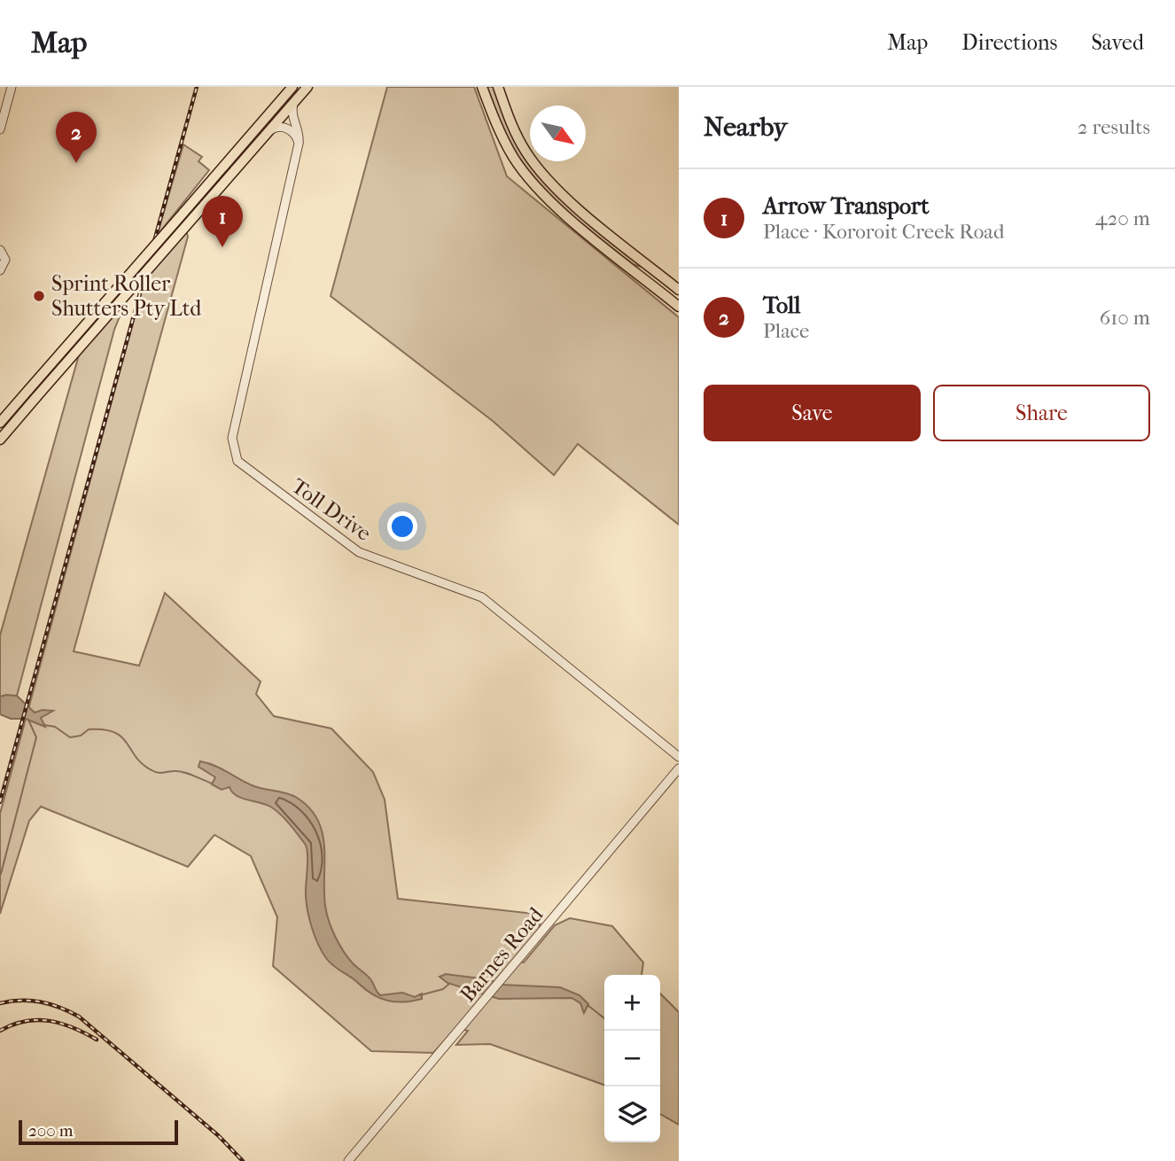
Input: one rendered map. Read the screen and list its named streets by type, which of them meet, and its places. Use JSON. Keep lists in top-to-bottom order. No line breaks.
{"streets":{"street":["Toll Drive","Barnes Road"]},"places":["Sprint Roller Shutters Pty Ltd"],"scale_bar":"200 m","north":"bottom right","page":{"header":"Map","nav":["Map","Directions","Saved"],"heading":["Nearby","2 results"],"pins":["2","1"],"list":[{"mark":"1","name":"Arrow Transport","note":"Place · Kororoit Creek Road","value":"420 m"},{"mark":"2","name":"Toll","note":"Place","value":"610 m"}],"buttons":["Save","Share"],"map_buttons":["+","−"],"scale":"200 m"}}
